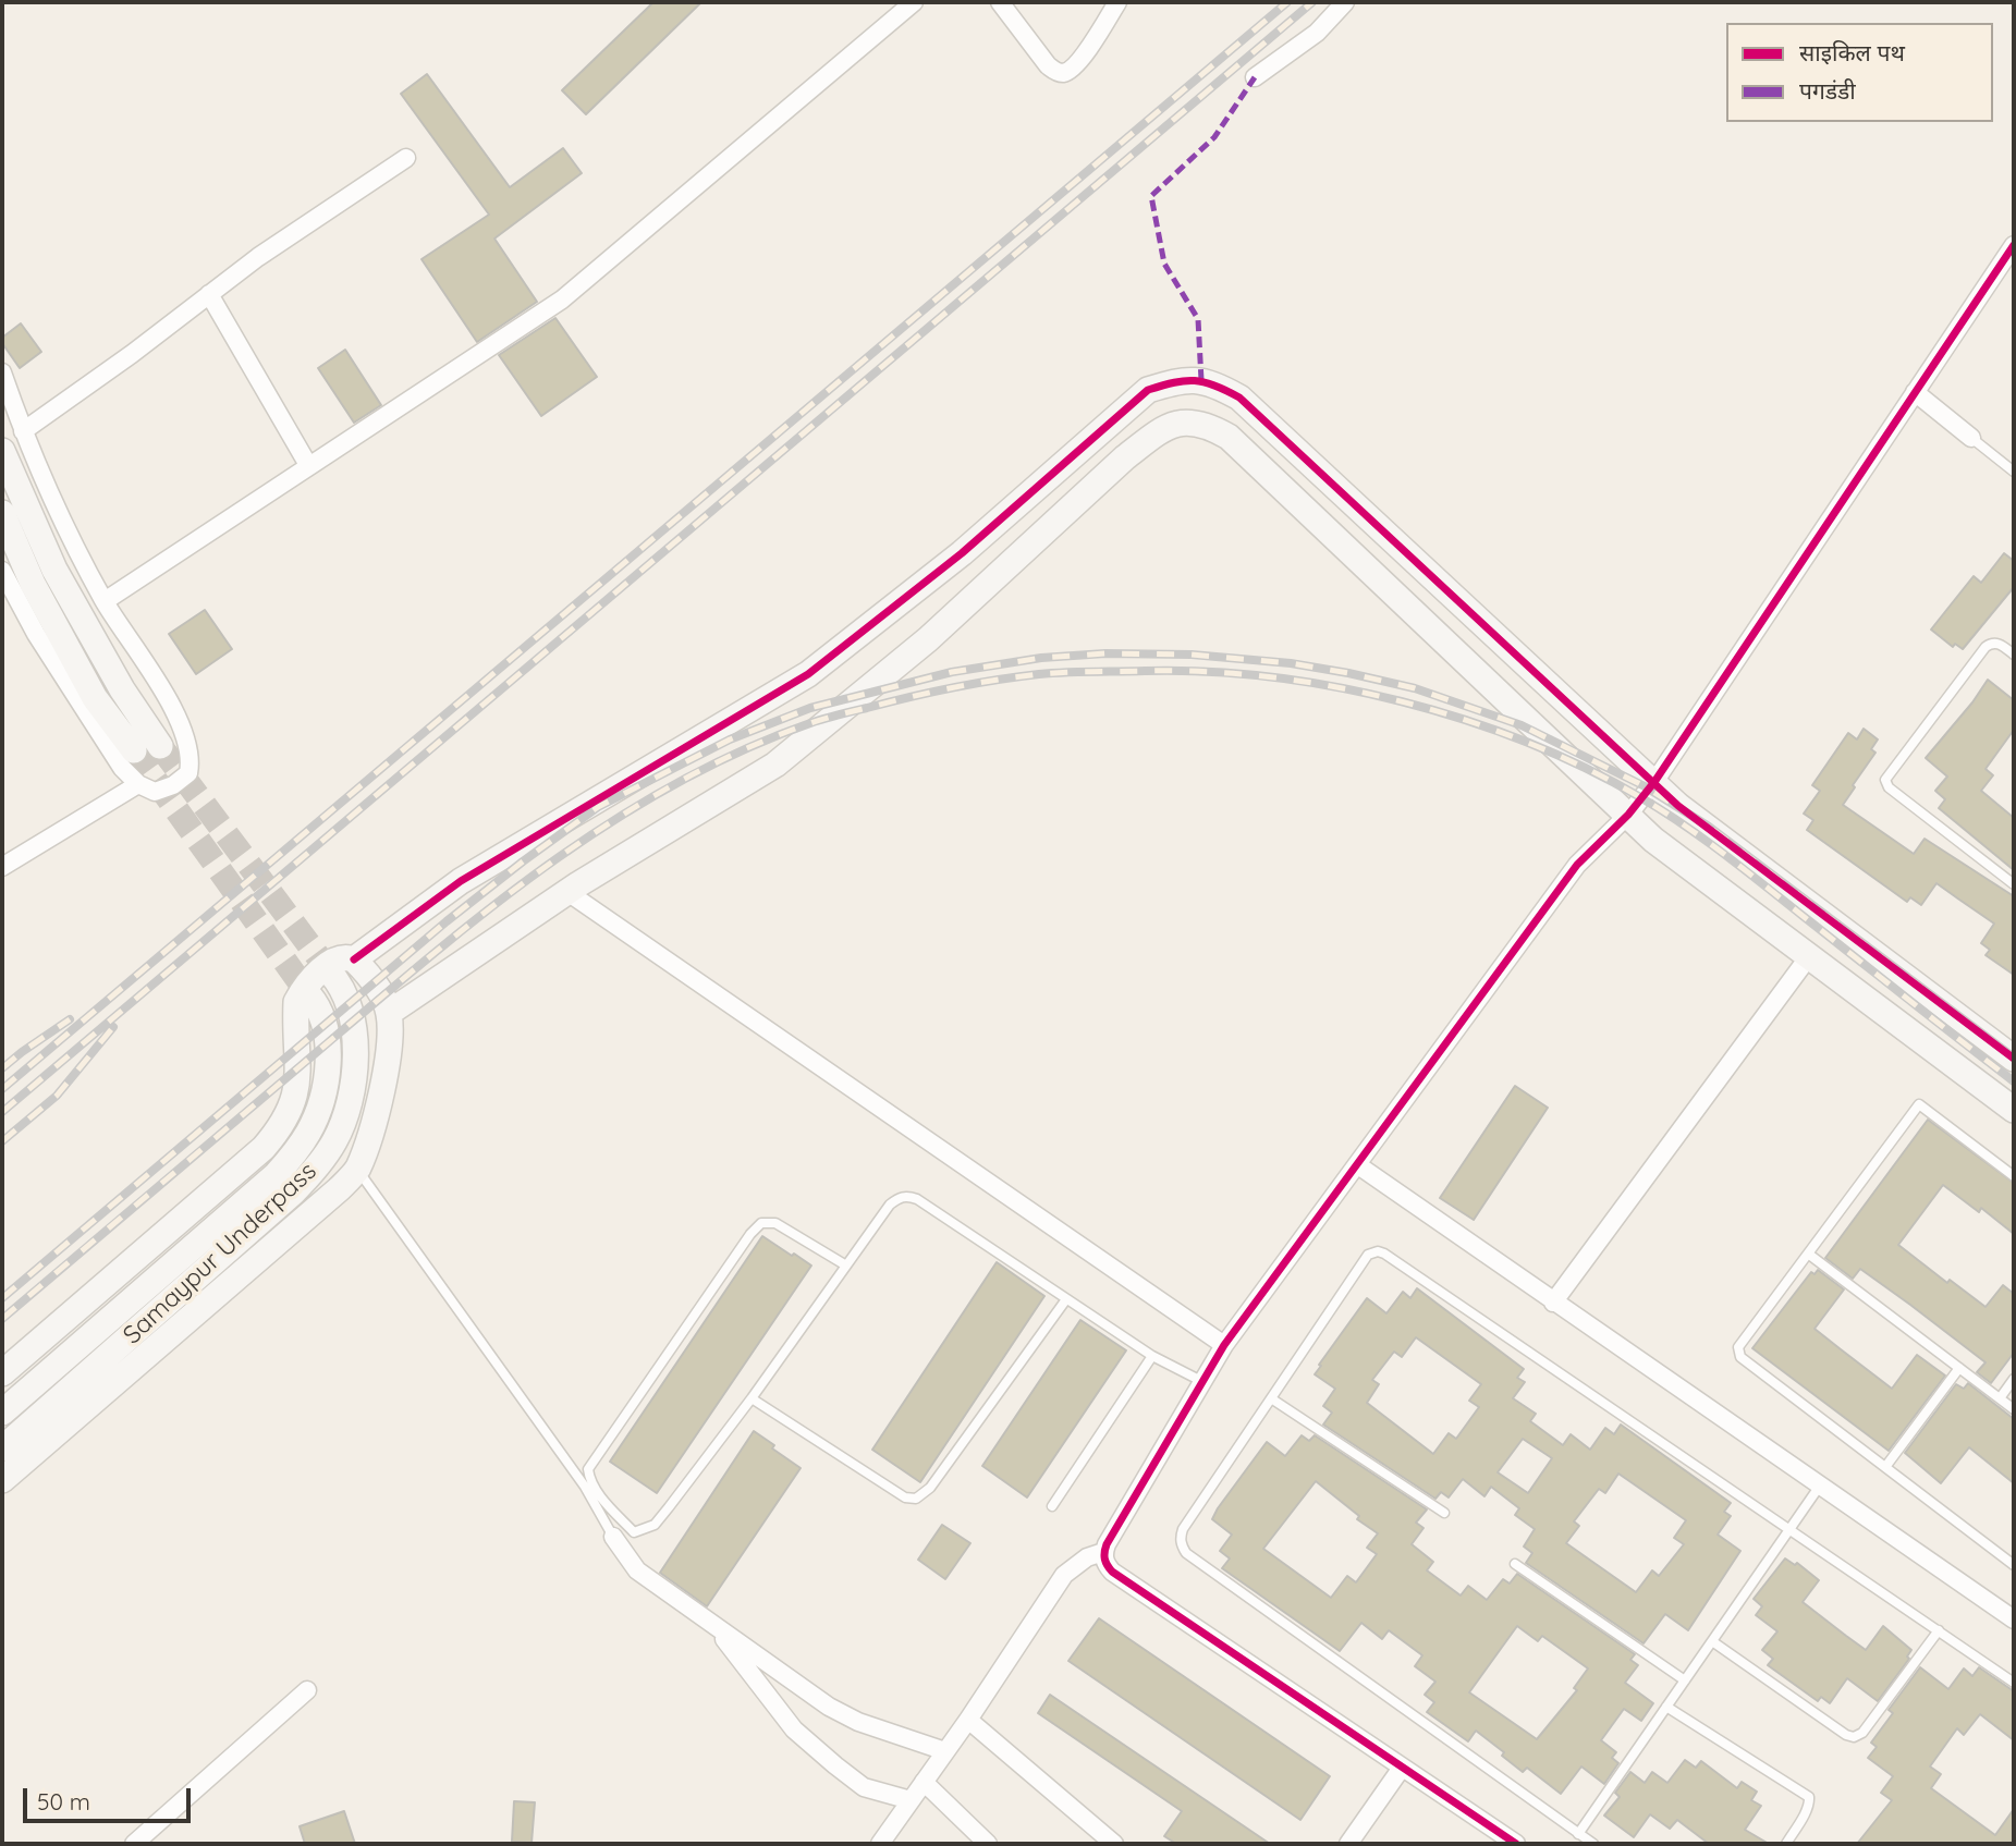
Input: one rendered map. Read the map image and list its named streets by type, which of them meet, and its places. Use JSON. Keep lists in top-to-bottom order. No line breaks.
{"streets":{"street":["Samaypur Underpass"]},"legend":["साइकिल पथ","पगडंडी"],"scale_bar":"50 m"}
